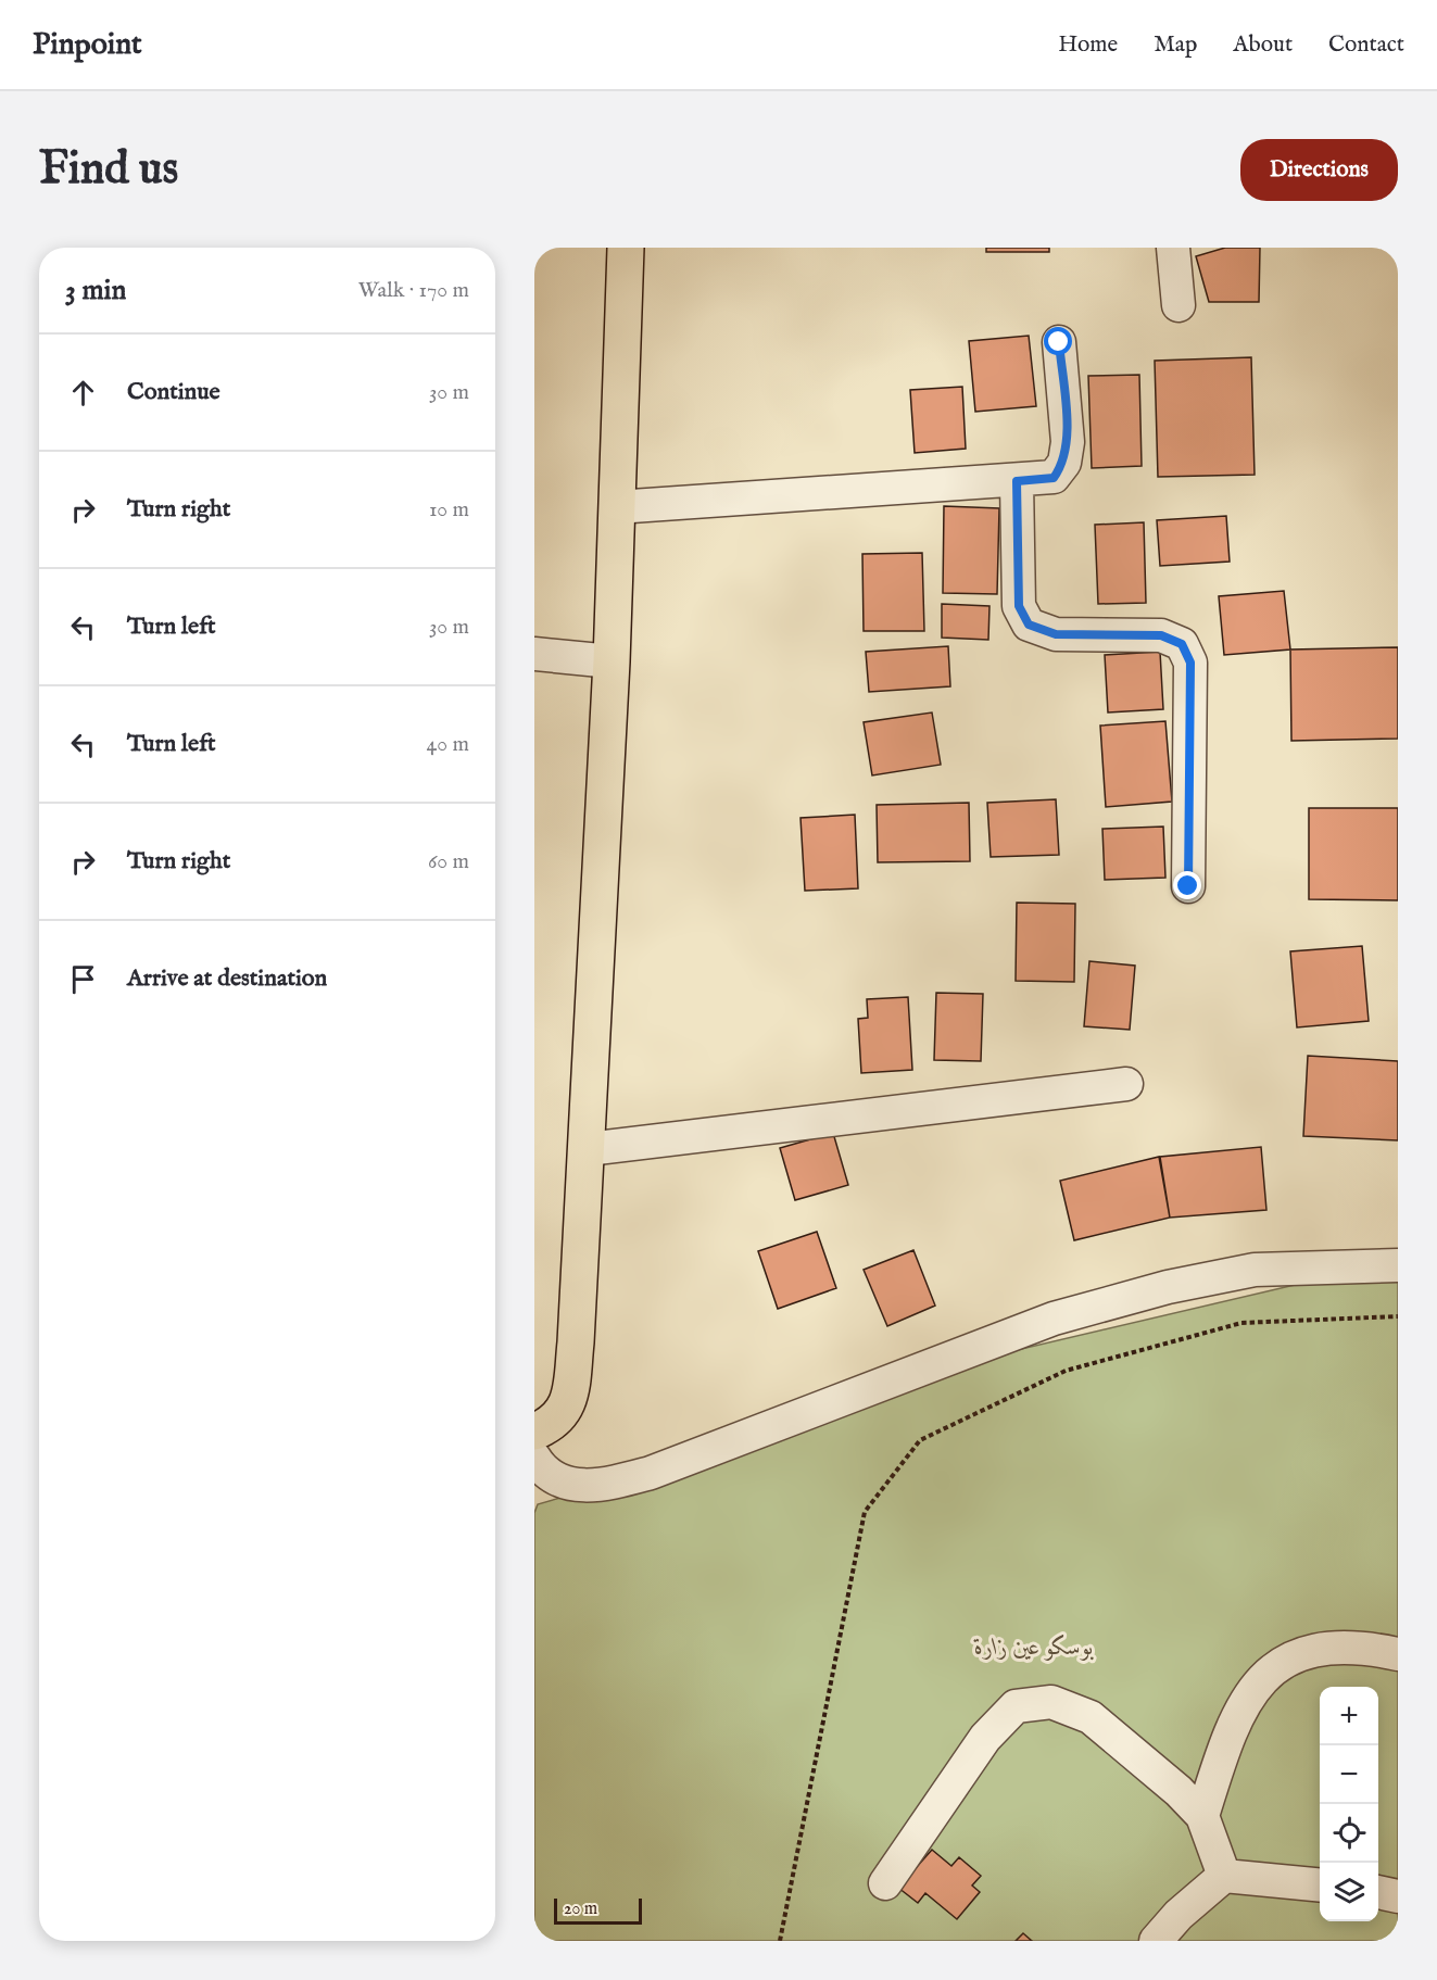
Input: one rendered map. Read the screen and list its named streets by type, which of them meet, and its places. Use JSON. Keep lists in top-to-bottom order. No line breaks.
{"parks":["بوسكو عين زارة"],"scale_bar":"20 m","page":{"header":"Pinpoint","nav":["Home","Map","About","Contact"],"buttons":"Directions","title":"Find us","heading":["3 min","Walk · 170 m"],"list":[["Continue","30 m"],["Turn right","10 m"],["Turn left","30 m"],["Turn left","40 m"],["Turn right","60 m"],"Arrive at destination"],"map_buttons":["+","−"],"scale":"20 m"}}
